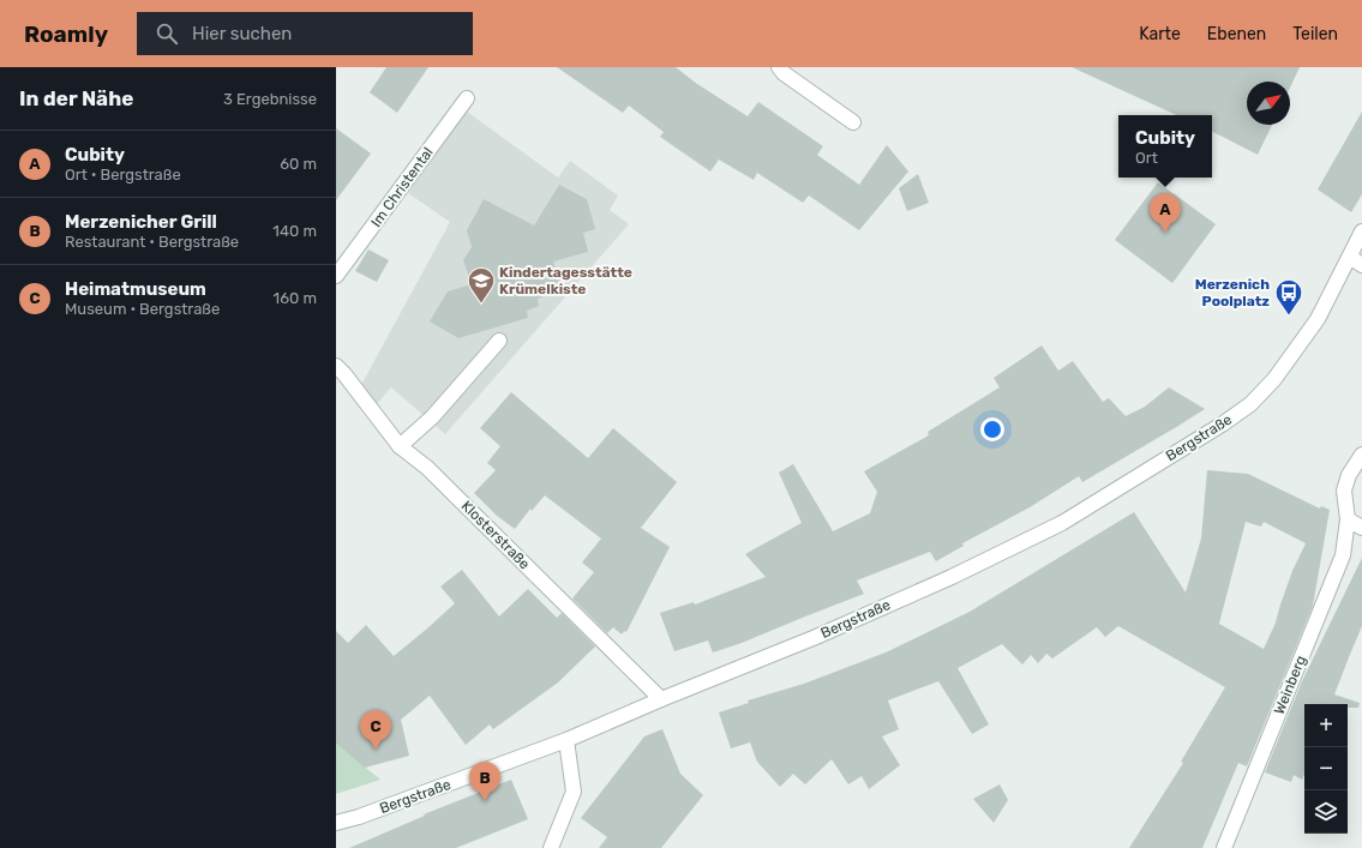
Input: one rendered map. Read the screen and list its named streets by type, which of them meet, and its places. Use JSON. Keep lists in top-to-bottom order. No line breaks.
{"streets":{"street":["Im Christental","Bergstraße","Klosterstraße","Weinberg"]},"crossings":[["Bergstraße","Klosterstraße"]],"places":{"school or university":["Kindertagesstätte Krümelkiste"],"bus stop":["Merzenich Poolplatz"]},"north":"top right","page":{"header":"Roamly","search":"Hier suchen","nav":["Karte","Ebenen","Teilen"],"heading":["In der Nähe","3 Ergebnisse"],"popup":["Cubity","Ort"],"list":[{"mark":"A","name":"Cubity","note":"Ort · Bergstraße","value":"60 m"},{"mark":"B","name":"Merzenicher Grill","note":"Restaurant · Bergstraße","value":"140 m"},{"mark":"C","name":"Heimatmuseum","note":"Museum · Bergstraße","value":"160 m"}],"pins":["A","C","B"],"map_buttons":["+","−"]}}
